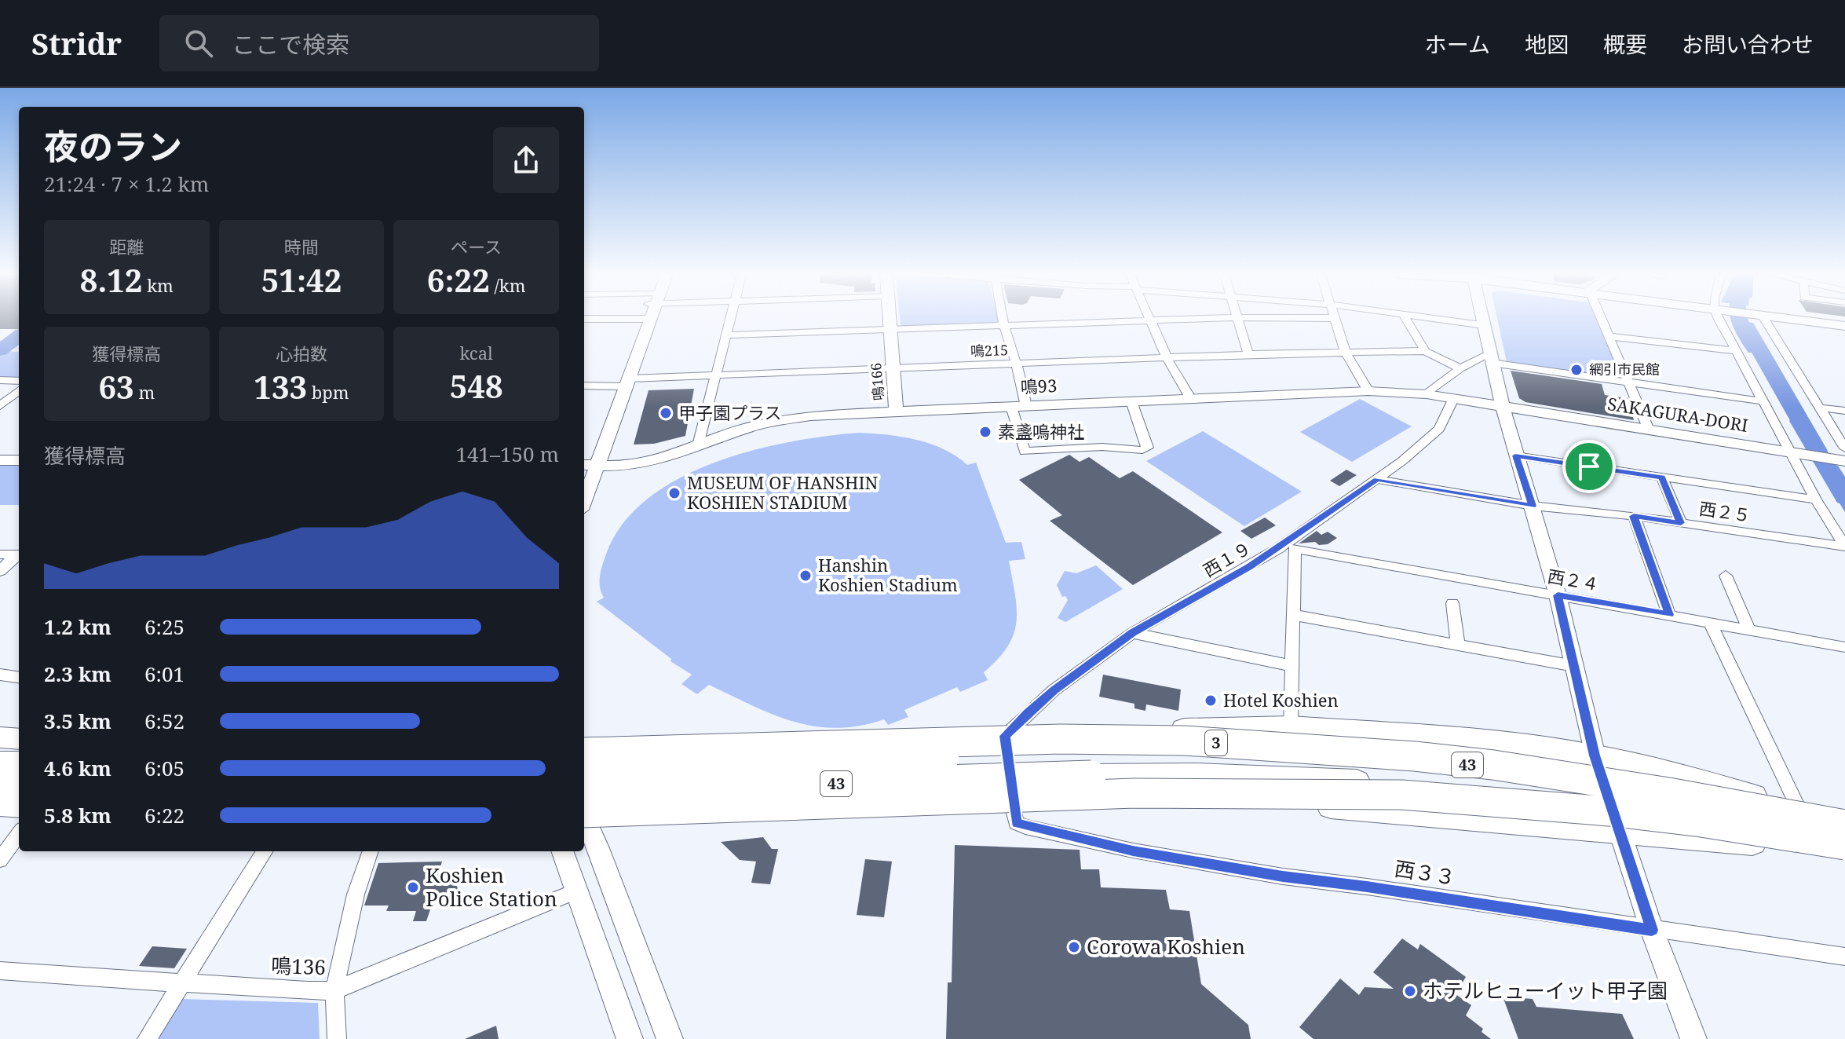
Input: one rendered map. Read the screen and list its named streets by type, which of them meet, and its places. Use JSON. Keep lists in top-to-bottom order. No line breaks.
{"streets":{"highway":["3","43"],"street":["鳴215","鳴166","鳴93","SAKAGURA-DORI","西２５","西１９","西２４","西３３","鳴136"]},"crossings":[["鳴215","鳴166"],["鳴166","鳴93"],["鳴93","SAKAGURA-DORI"],["鳴93","西１９"],["西２５","西１９"],["西１９","西２４"],["3","43"]],"places":["網引市民館","甲子園プラス","素盞嗚神社","MUSEUM OF HANSHIN KOSHIEN STADIUM","Hanshin Koshien Stadium","Hotel Koshien","Koshien Police Station","Corowa Koshien","ホテルヒューイット甲子園"],"page":{"header":"Stridr","search":"ここで検索","nav":["ホーム","地図","概要","お問い合わせ"],"heading":["夜のラン","21:24 · 7 × 1.2 km"],"stats":[["距離","8.12 km"],["時間","51:42"],["ペース","6:22 /km"],["獲得標高","63 m"],["心拍数","133 bpm"],["kcal","548"]],"chart":["獲得標高","141–150 m"],"list":[{"name":"1.2 km","note":"6:25"},{"name":"2.3 km","note":"6:01"},{"name":"3.5 km","note":"6:52"},{"name":"4.6 km","note":"6:05"},{"name":"5.8 km","note":"6:22"}]}}
